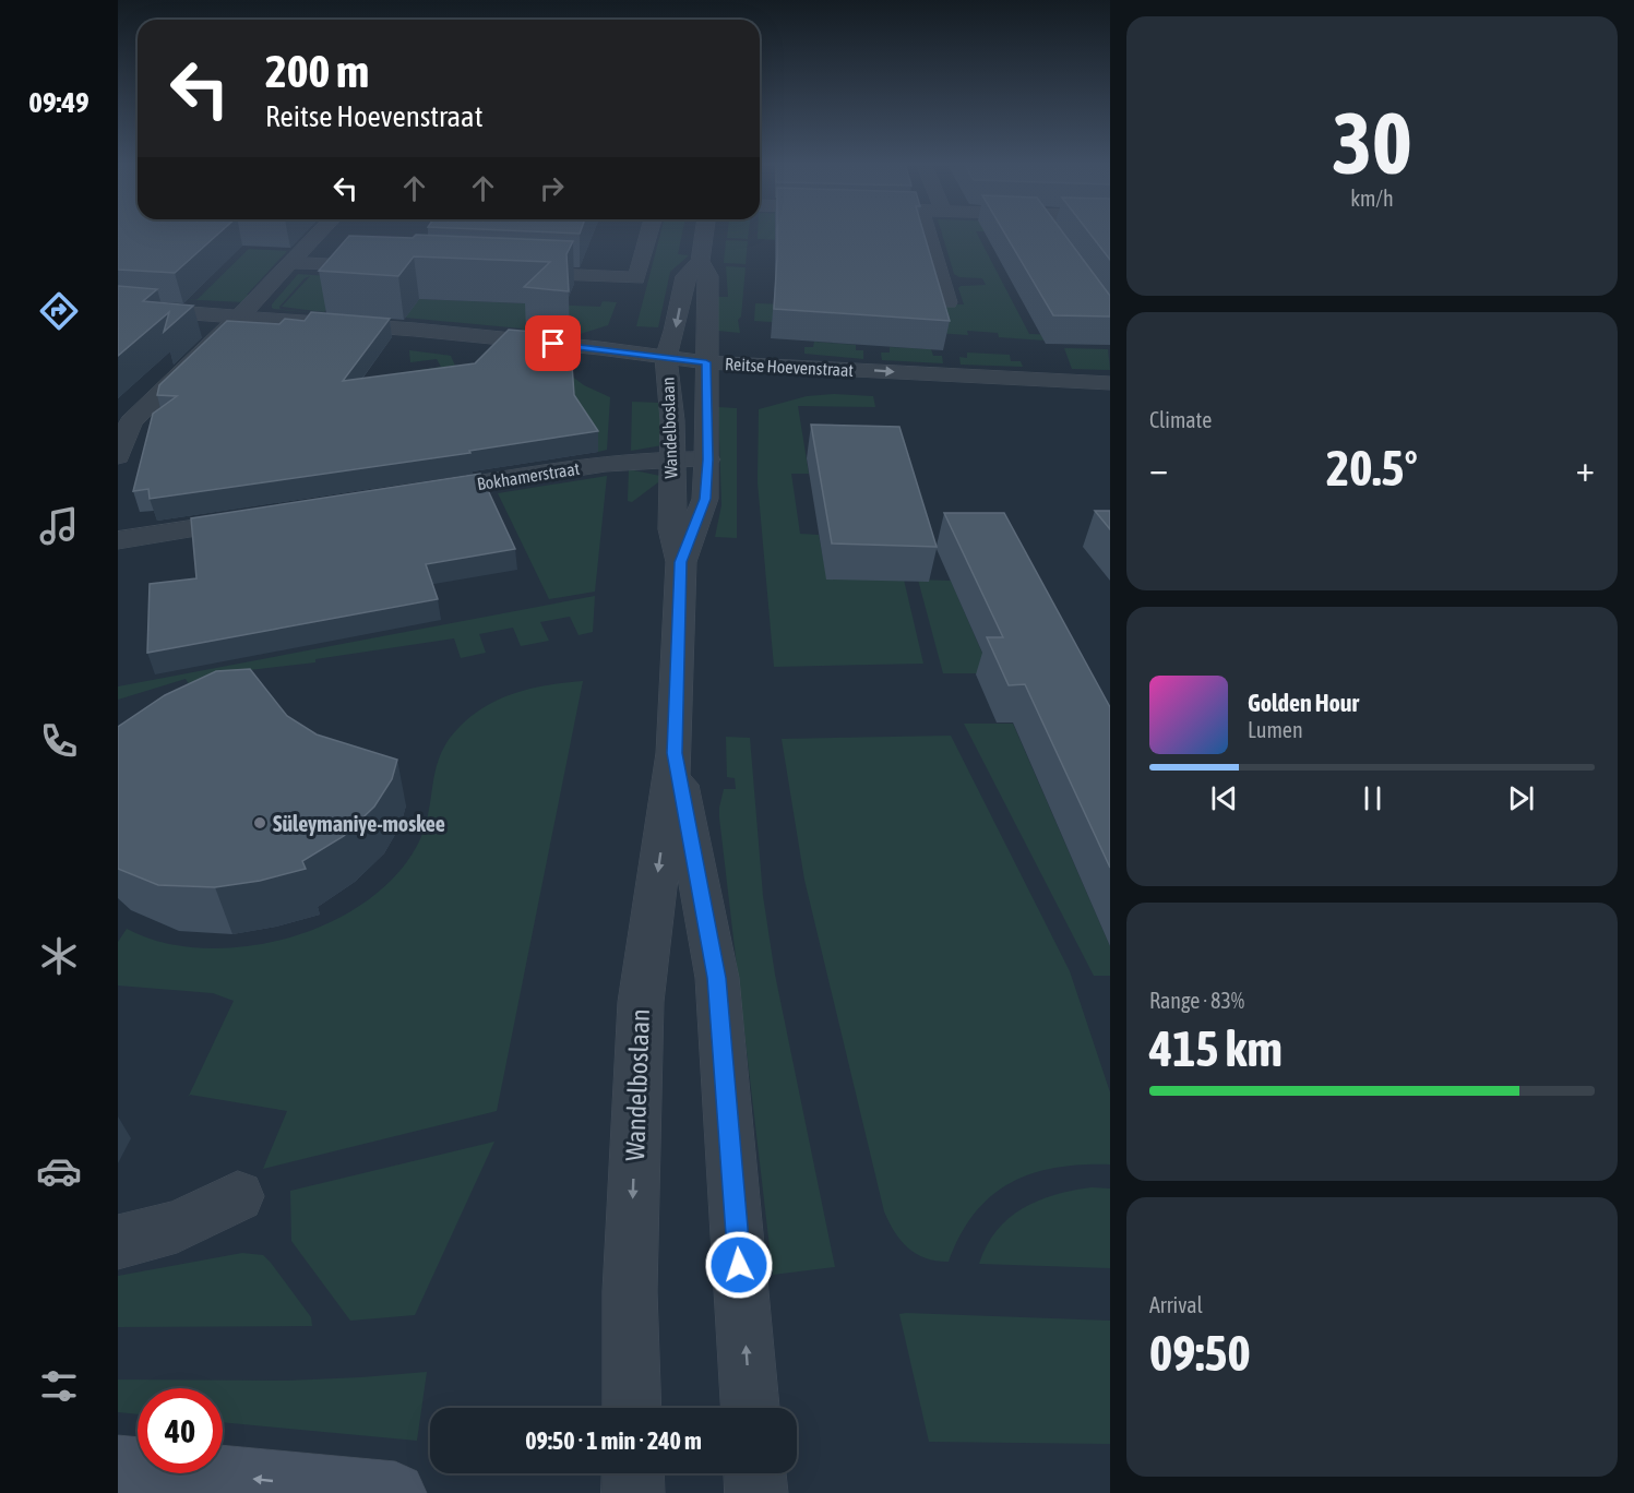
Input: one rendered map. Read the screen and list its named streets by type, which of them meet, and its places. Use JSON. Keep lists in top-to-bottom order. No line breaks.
{"streets":{"street":["Reitse Hoevenstraat","Wandelboslaan","Bokhamerstraat"]},"crossings":[["Reitse Hoevenstraat","Wandelboslaan"],["Wandelboslaan","Bokhamerstraat"]],"one_way":["Reitse Hoevenstraat"],"places":["Süleymaniye-moskee"],"page":{"tabs":"09:49","tile":[["30","km/h"],"Climate",["Range · 83%","415 km"],["Arrival","09:50"]],"turn":["200 m","Reitse Hoevenstraat"],"heat":["−","20.5°","+"],"song":["Golden Hour","Lumen"],"limit":"40","trip":"09:50 · 1 min · 240 m"}}
